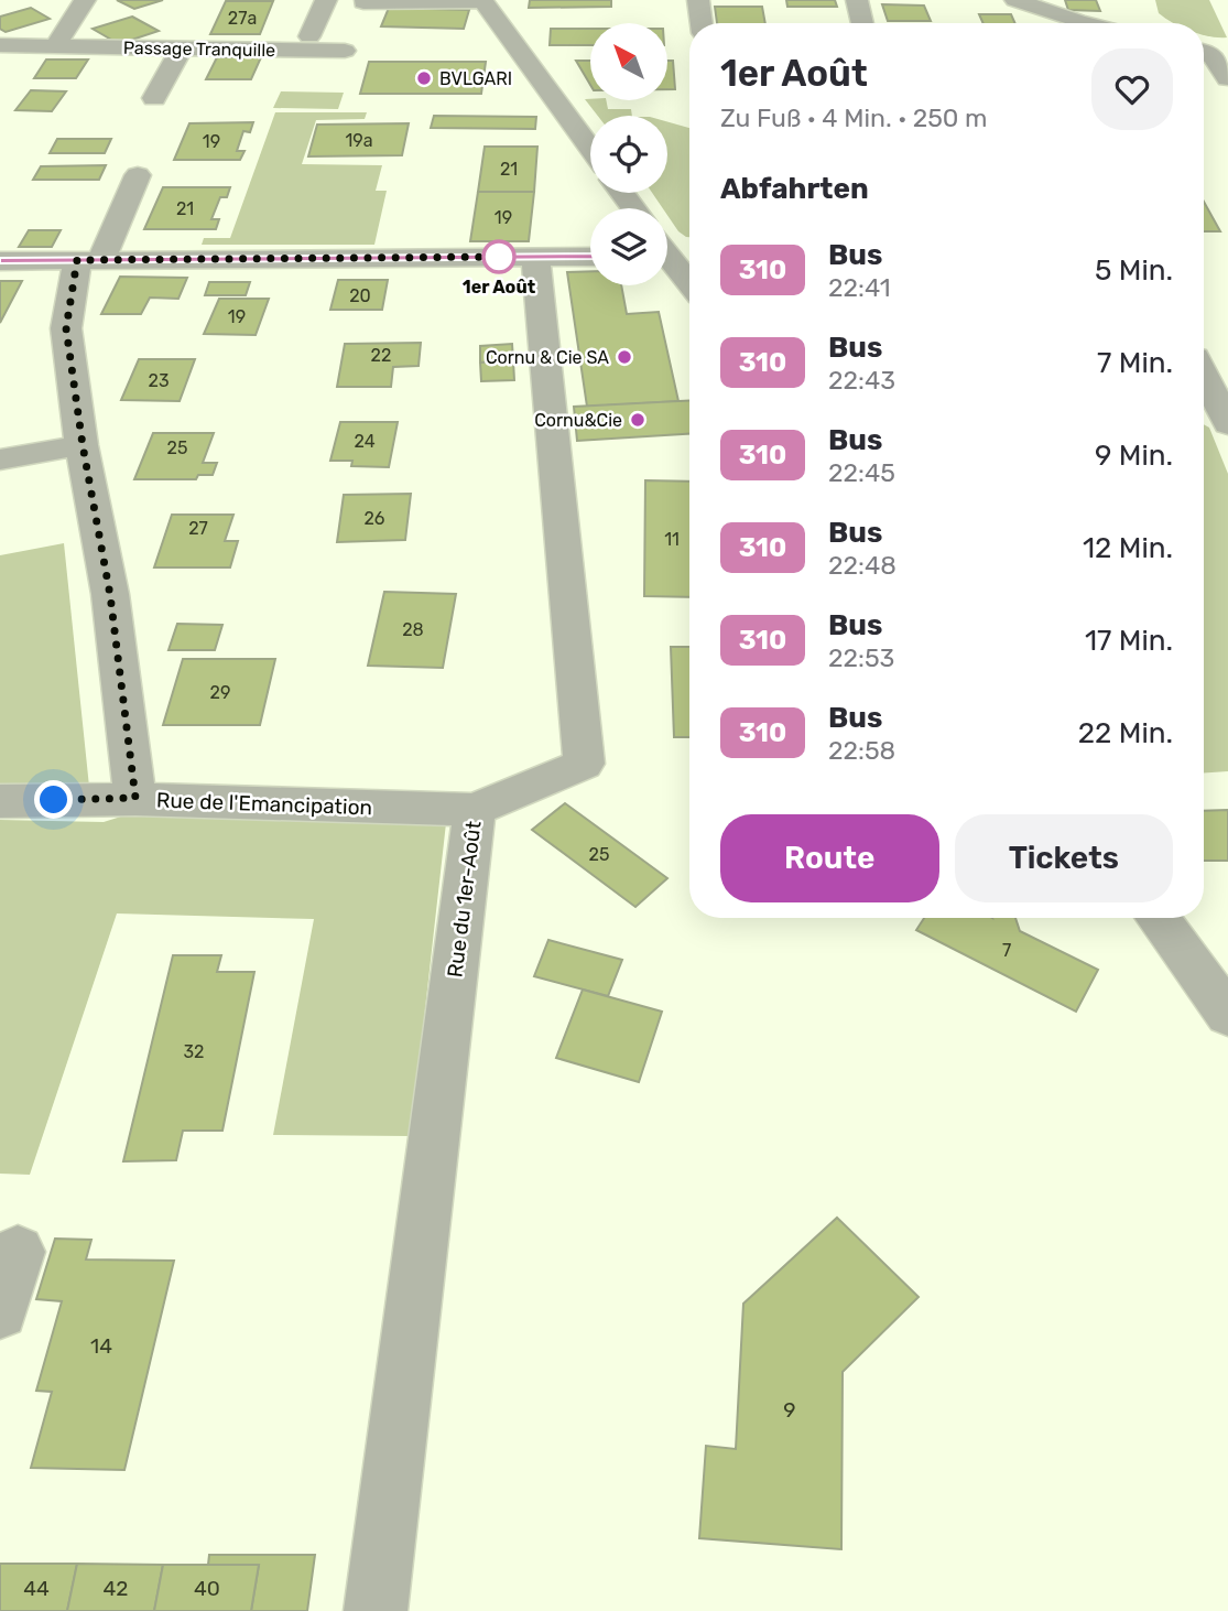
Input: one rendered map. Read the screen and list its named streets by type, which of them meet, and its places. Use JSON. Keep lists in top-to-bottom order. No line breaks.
{"streets":{"street":["Passage Tranquille","Rue de l'Emancipation","Rue du 1er-Août"]},"crossings":[["Rue de l'Emancipation","Rue du 1er-Août"]],"places":["BVLGARI","1er Août","Cornu & Cie SA","Cornu&Cie"],"lines":["bus line 310"],"house_numbers":["27a","19a","19","21","21","19","20","19","22","23","24","25","26","27","11","28","29","25","7","32","14","9","44","42","40"],"north":"top left","page":{"heading":[["1er Août","Zu Fuß · 4 Min. · 250 m"],"Abfahrten"],"list":[{"mark":"310","name":"Bus","note":"22:41","value":"5 Min."},{"mark":"310","name":"Bus","note":"22:43","value":"7 Min."},{"mark":"310","name":"Bus","note":"22:45","value":"9 Min."},{"mark":"310","name":"Bus","note":"22:48","value":"12 Min."},{"mark":"310","name":"Bus","note":"22:53","value":"17 Min."},{"mark":"310","name":"Bus","note":"22:58","value":"22 Min."}],"buttons":["Route","Tickets"]}}
